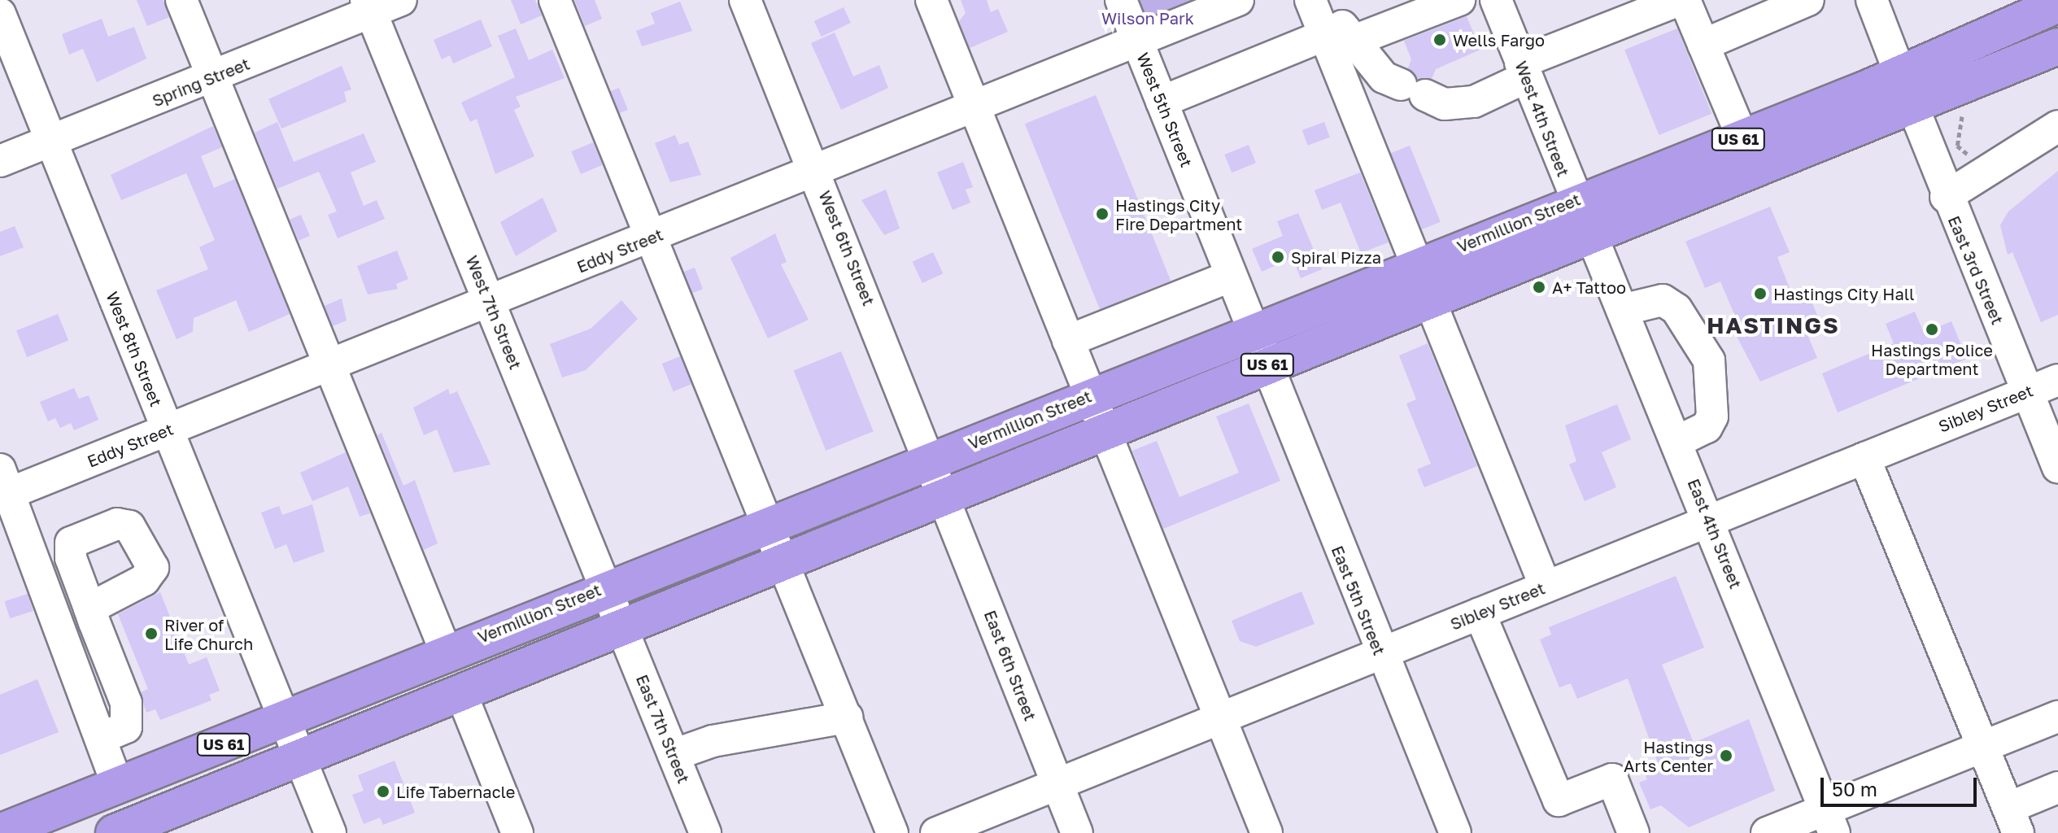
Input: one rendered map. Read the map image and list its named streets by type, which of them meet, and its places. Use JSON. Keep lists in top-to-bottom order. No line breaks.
{"streets":{"highway":["US 61","Vermillion Street"],"street":["Spring Street","West 5th Street","West 4th Street","West 6th Street","Eddy Street","East 3rd Street","West 7th Street","West 8th Street","Sibley Street","East 4th Street","East 5th Street","East 6th Street","East 7th Street"]},"crossings":[["Spring Street","West 7th Street"],["Spring Street","West 8th Street"],["West 5th Street","US 61"],["West 5th Street","Vermillion Street"],["West 5th Street","Eddy Street"],["West 5th Street","East 5th Street"],["West 4th Street","US 61"],["West 4th Street","Vermillion Street"],["West 4th Street","East 4th Street"],["US 61","West 6th Street"],["US 61","East 3rd Street"],["US 61","West 7th Street"],["US 61","West 8th Street"],["US 61","East 4th Street"],["US 61","East 5th Street"],["US 61","East 6th Street"],["US 61","East 7th Street"],["Vermillion Street","West 6th Street"],["Vermillion Street","West 7th Street"],["Vermillion Street","West 8th Street"],["West 6th Street","Eddy Street"],["West 6th Street","East 6th Street"],["Eddy Street","West 7th Street"],["Eddy Street","West 8th Street"],["East 3rd Street","Sibley Street"],["West 7th Street","East 7th Street"],["Sibley Street","East 4th Street"],["Sibley Street","East 5th Street"],["Sibley Street","East 6th Street"]],"districts":["HASTINGS"],"parks":["Wilson Park"],"places":["Wells Fargo","Hastings City Fire Department","Spiral Pizza","A+ Tattoo","Hastings City Hall","Hastings Police Department","River of Life Church","Hastings Arts Center","Life Tabernacle"],"scale_bar":"50 m"}
